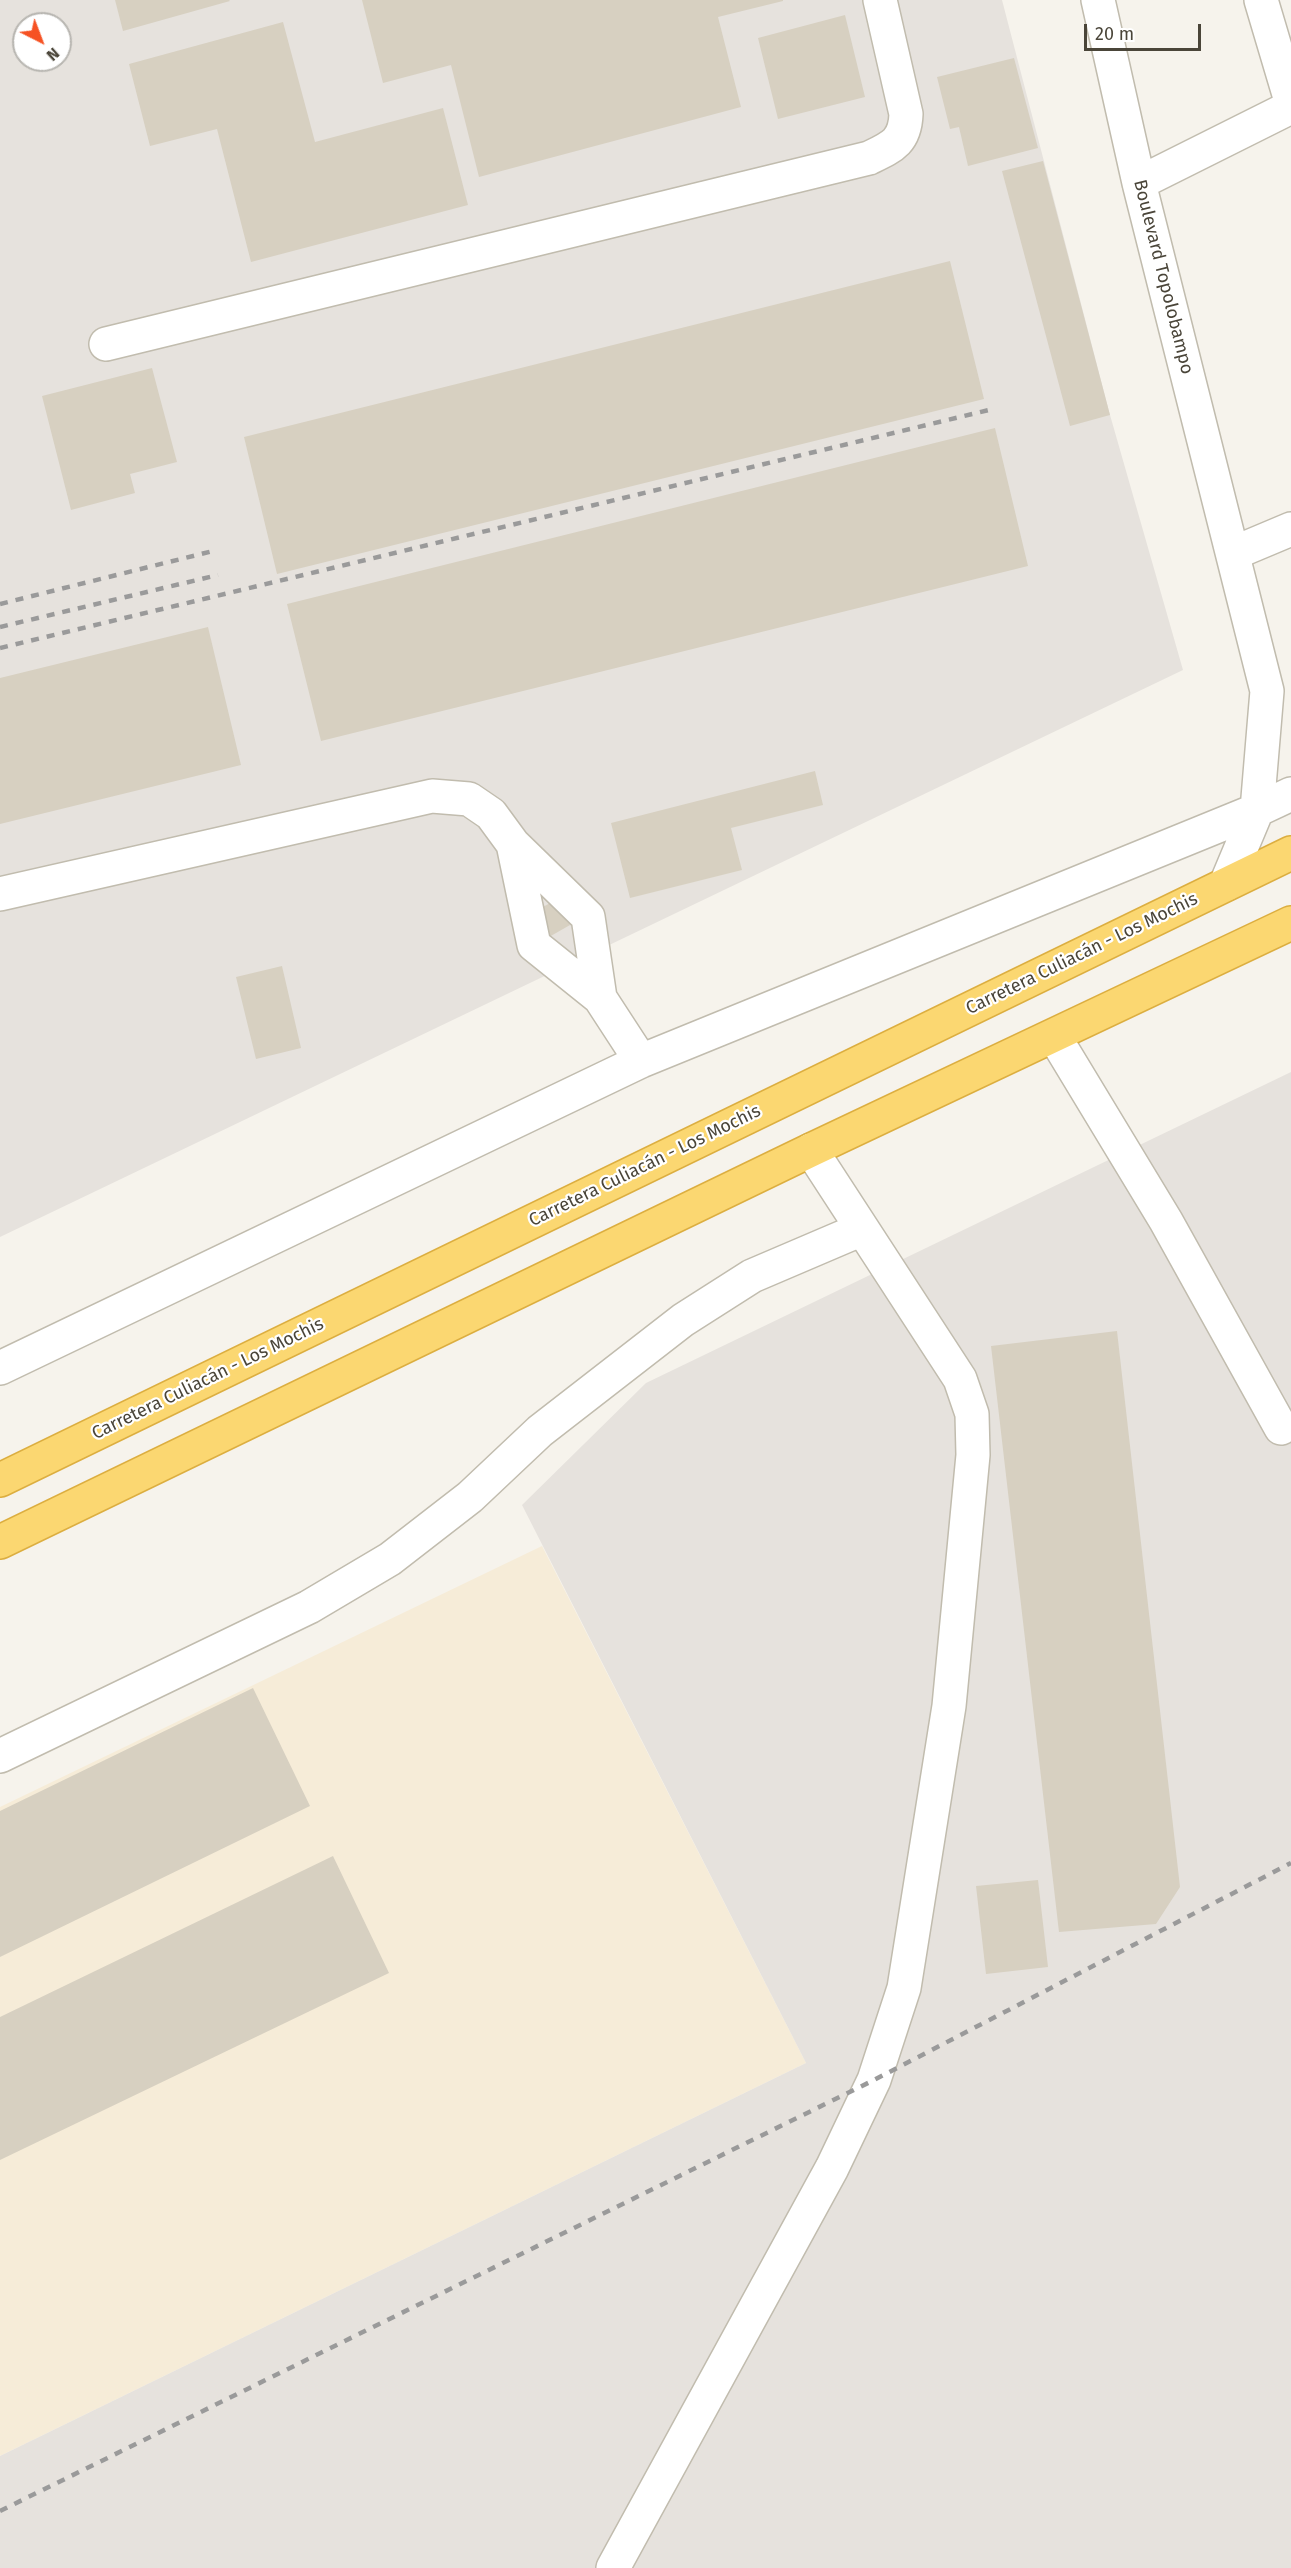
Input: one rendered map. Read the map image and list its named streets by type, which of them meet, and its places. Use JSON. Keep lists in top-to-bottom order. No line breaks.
{"streets":{"highway":["Carretera Culiacán - Los Mochis"],"street":["Boulevard Topolobampo"]},"crossings":[["Boulevard Topolobampo","Carretera Culiacán - Los Mochis"]],"scale_bar":"20 m","north":"bottom right"}
